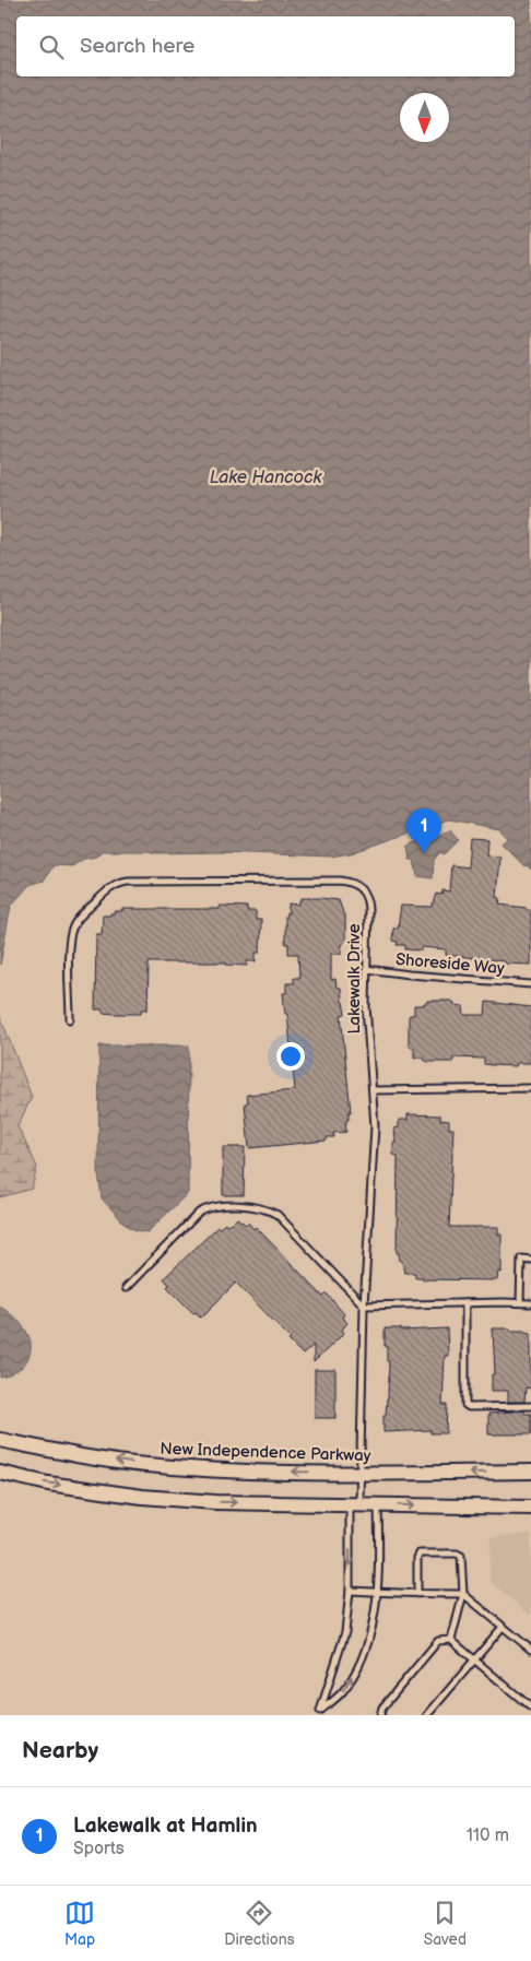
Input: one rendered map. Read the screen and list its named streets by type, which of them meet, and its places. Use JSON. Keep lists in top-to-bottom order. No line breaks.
{"streets":{"street":["New Independence Parkway"],"lane":["Shoreside Way","Lakewalk Drive"]},"crossings":[["Shoreside Way","Lakewalk Drive"],["Lakewalk Drive","New Independence Parkway"]],"water":["Lake Hancock"],"north":"bottom","page":{"search":"Search here","pins":"1","heading":"Nearby","list":[{"mark":"1","name":"Lakewalk at Hamlin","note":"Sports","value":"110 m"}],"nav":["Map","Directions","Saved"]}}
